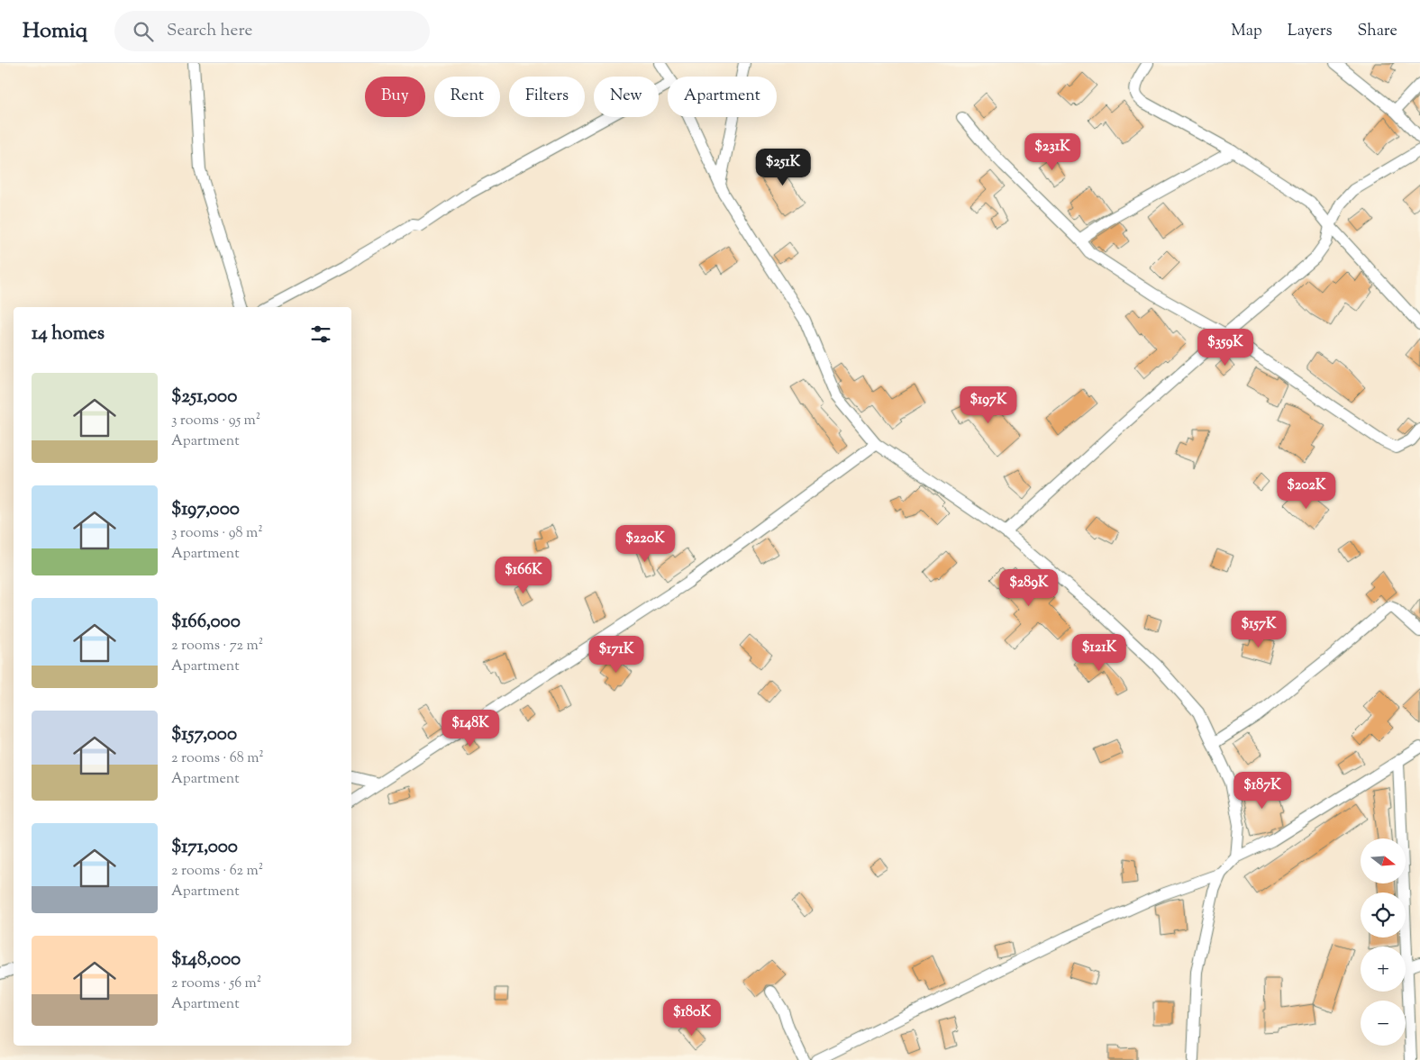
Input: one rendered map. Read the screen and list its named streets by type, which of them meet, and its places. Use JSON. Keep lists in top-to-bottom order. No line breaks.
{"north":"right","page":{"header":"Homiq","search":"Search here","nav":["Map","Layers","Share"],"chip":["Buy","Rent","Filters","New","Apartment"],"price":["$231K","$251K","$359K","$197K","$202K","$220K","$166K","$289K","$157K","$121K","$171K","$148K","$187K","$180K"],"heading":"14 homes","list":[{"name":"$251,000","note":"3 rooms · 95 m² · Apartment"},{"name":"$197,000","note":"3 rooms · 98 m² · Apartment"},{"name":"$166,000","note":"2 rooms · 72 m² · Apartment"},{"name":"$157,000","note":"2 rooms · 68 m² · Apartment"},{"name":"$171,000","note":"2 rooms · 62 m² · Apartment"},{"name":"$148,000","note":"2 rooms · 56 m² · Apartment"}],"map_buttons":["+","−"]}}
